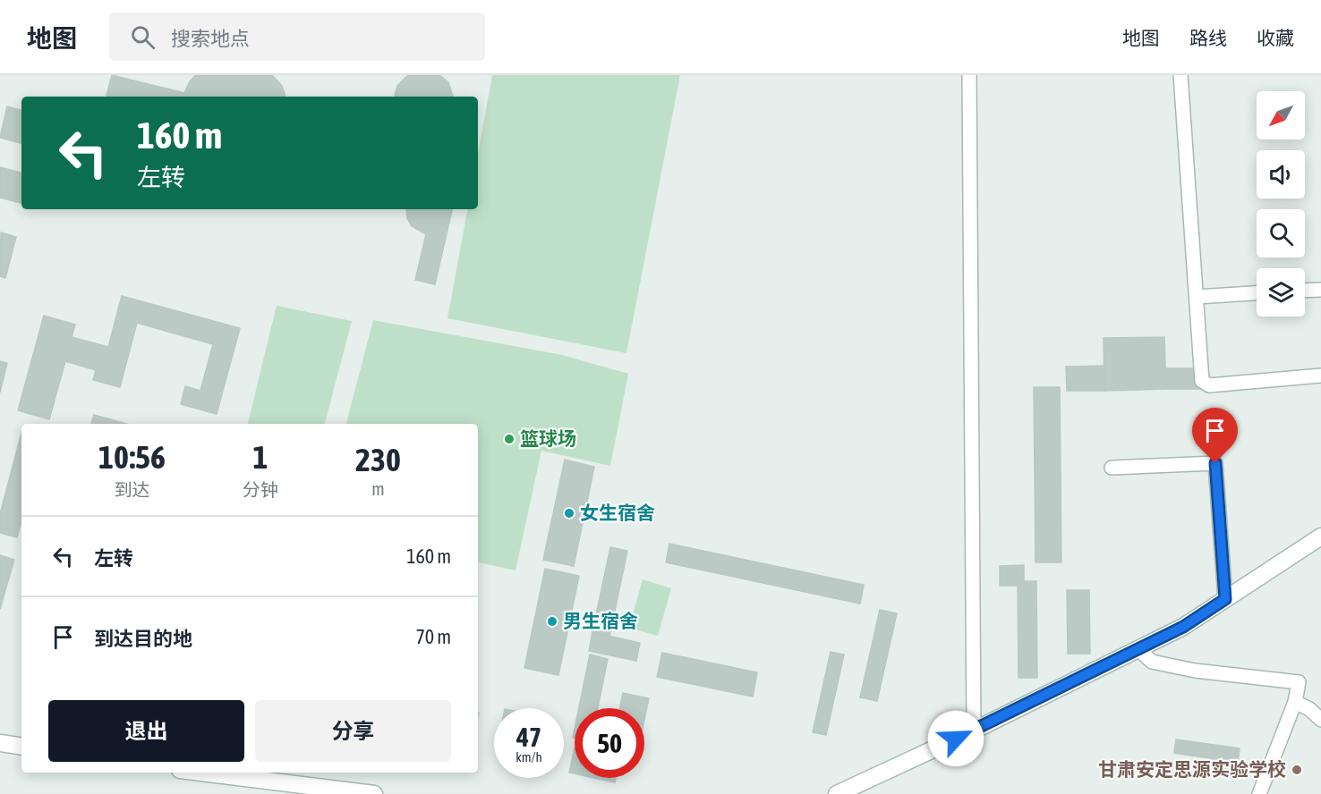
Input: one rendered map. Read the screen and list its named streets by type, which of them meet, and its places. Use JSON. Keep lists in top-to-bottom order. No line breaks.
{"places":["篮球场","女生宿舍","男生宿舍","甘肃安定思源实验学校"],"north":"bottom left","page":{"header":"地图","search":"搜索地点","nav":["地图","路线","收藏"],"turn":["160 m","左转"],"eta":["10:56","到达","1","分钟","230","m"],"list":[{"name":"左转","value":"160 m"},{"name":"到达目的地","value":"70 m"}],"buttons":["退出","分享"],"speed":"47 km/h","limit":"50"}}
